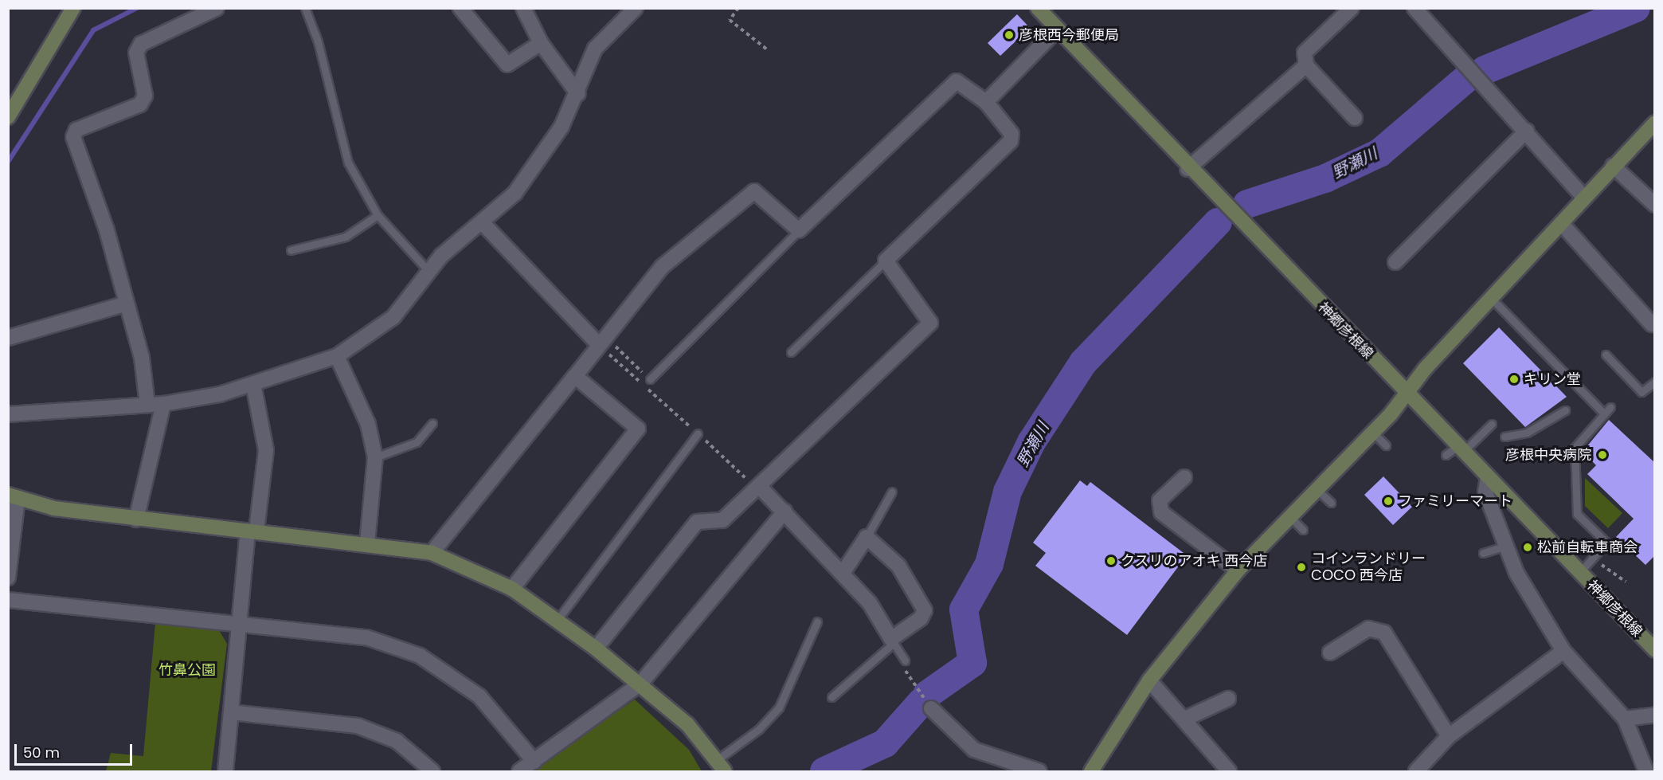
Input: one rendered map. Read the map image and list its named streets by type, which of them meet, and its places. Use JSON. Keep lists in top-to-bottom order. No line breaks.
{"streets":{"street":["神郷彦根線"]},"water":["野瀬川"],"parks":["竹鼻公園"],"places":["彦根西今郵便局","キリン堂","彦根中央病院","ファミリーマート","松前自転車商会","クスリのアオキ 西今店","コインランドリー COCO 西今店"],"scale_bar":"50 m"}
